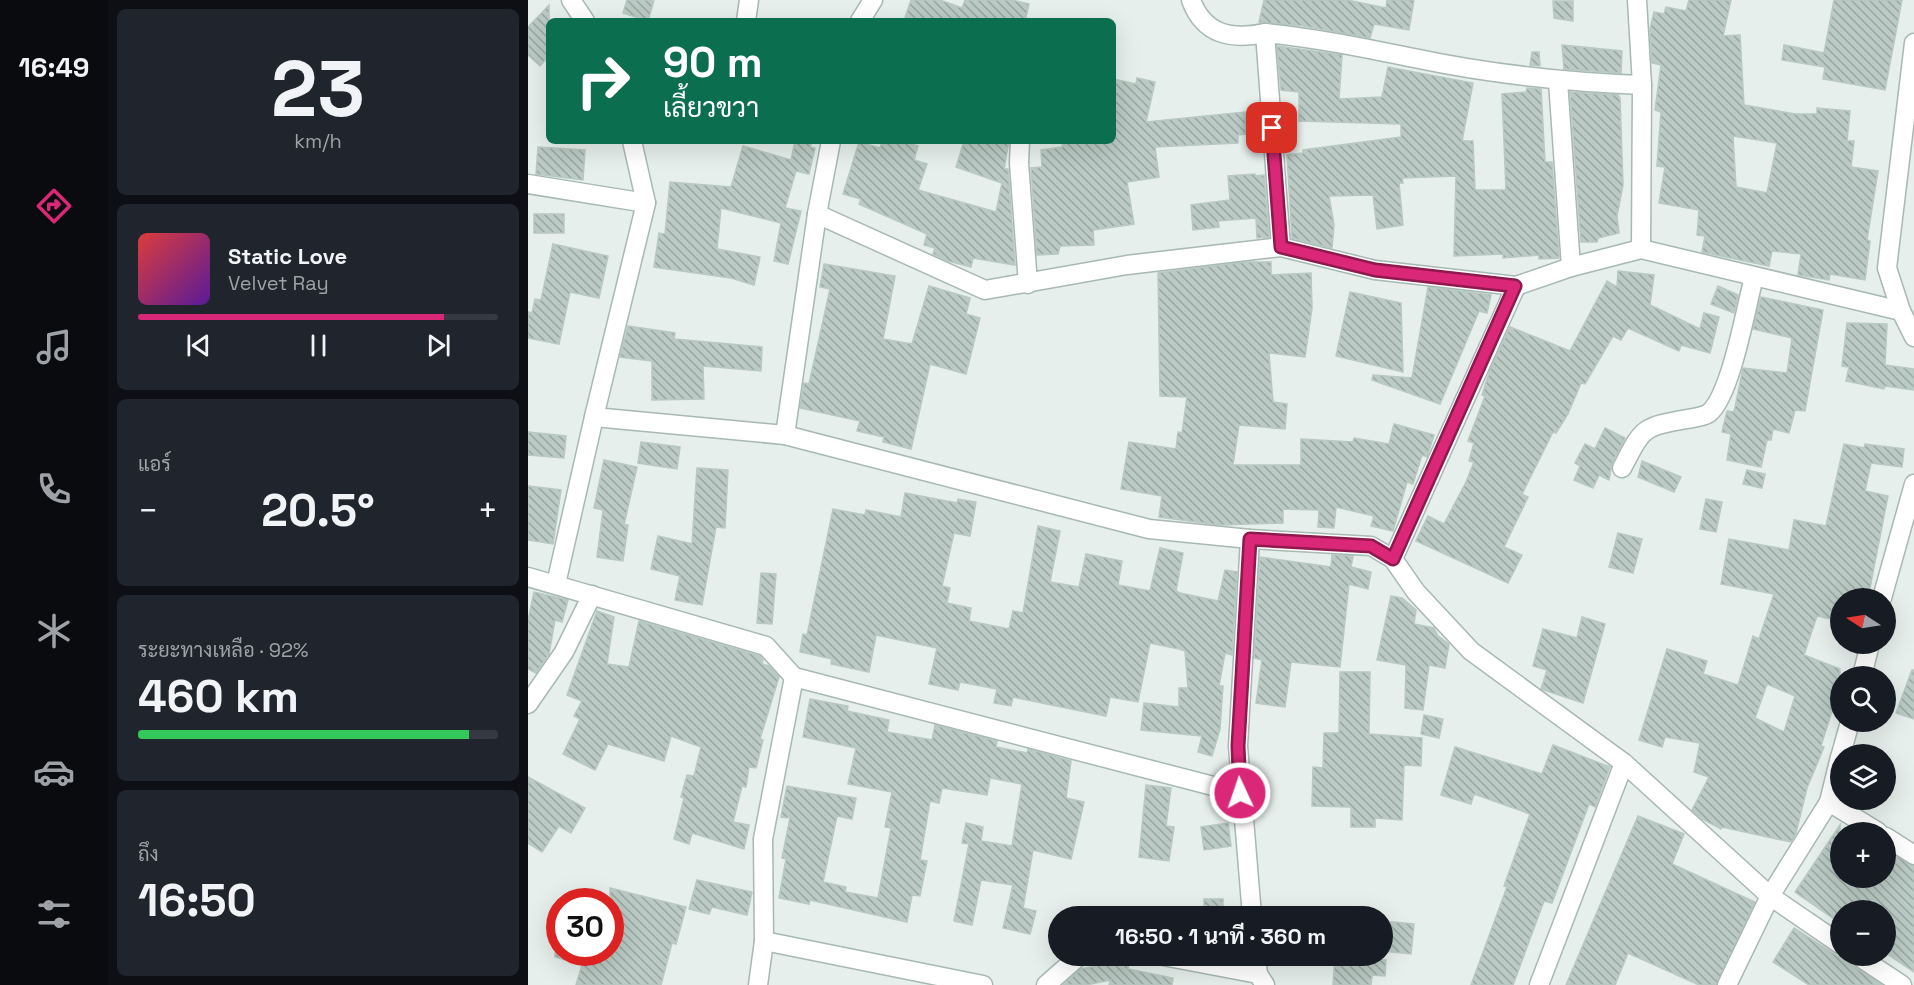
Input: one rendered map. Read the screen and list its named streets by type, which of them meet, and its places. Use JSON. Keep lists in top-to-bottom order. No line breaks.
{"north":"left","page":{"tabs":"16:49","tile":[["23","km/h"],"แอร์",["ระยะทางเหลือ · 92%","460 km"],["ถึง","16:50"]],"turn":["90 m","เลี้ยวขวา"],"song":["Static Love","Velvet Ray"],"heat":["−","20.5°","+"],"map_buttons":["+","−"],"limit":"30","trip":"16:50 · 1 นาที · 360 m"}}
